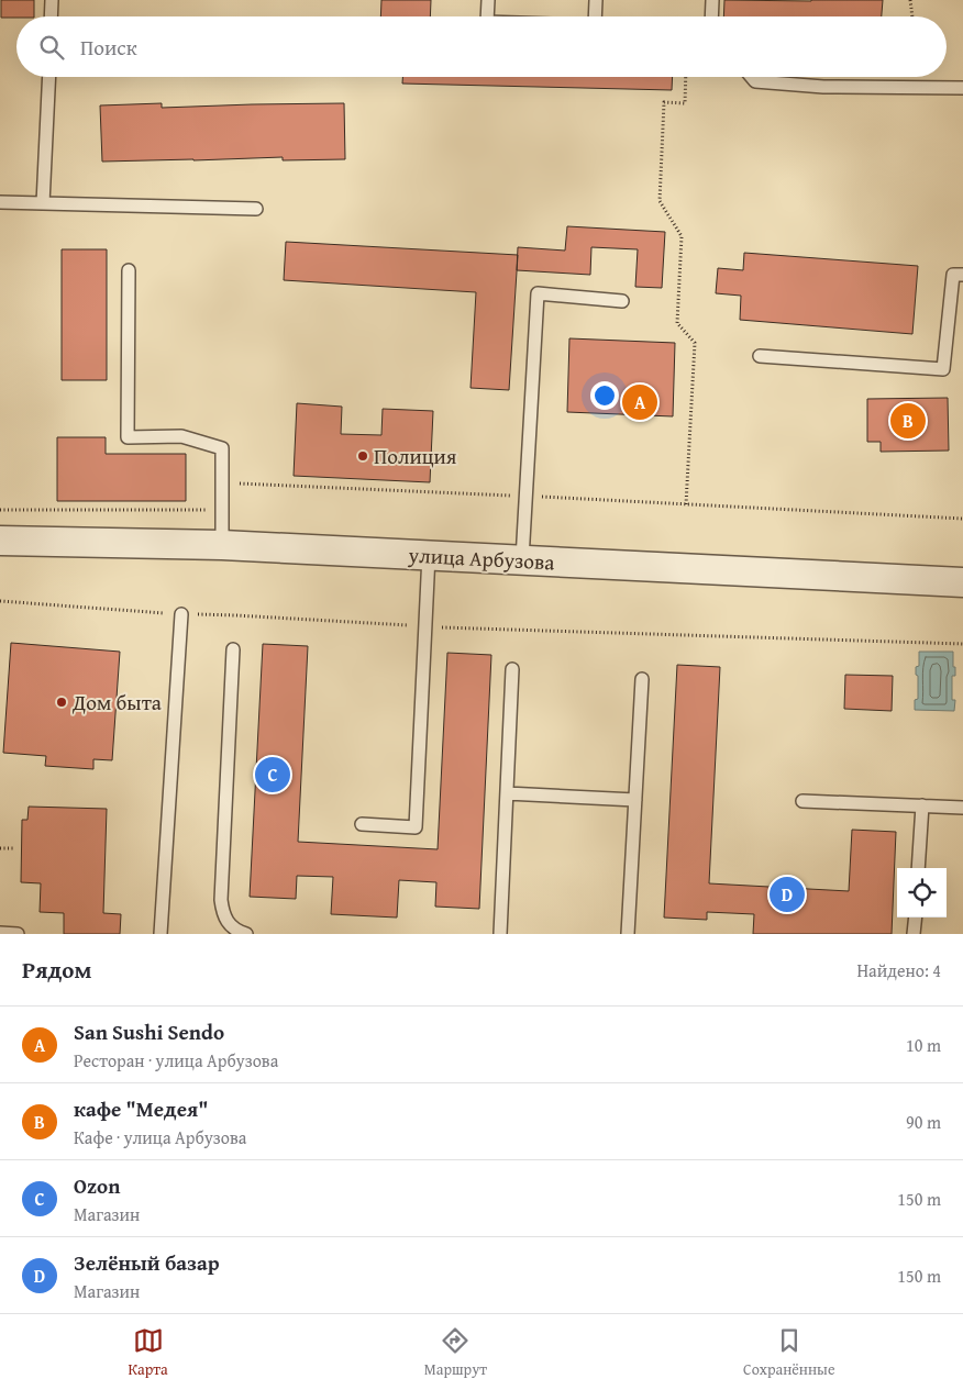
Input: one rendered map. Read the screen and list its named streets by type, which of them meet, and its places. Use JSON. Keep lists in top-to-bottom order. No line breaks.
{"streets":{"street":["улица Арбузова"]},"places":["Полиция","Дом быта"],"page":{"search":"Поиск","pins":["A","B","C","D"],"heading":["Рядом","Найдено: 4"],"list":[{"mark":"A","name":"San Sushi Sendo","note":"Ресторан · улица Арбузова","value":"10 m"},{"mark":"B","name":"кафе \"Медея\"","note":"Кафе · улица Арбузова","value":"90 m"},{"mark":"C","name":"Ozon","note":"Магазин","value":"150 m"},{"mark":"D","name":"Зелёный базар","note":"Магазин","value":"150 m"}],"nav":["Карта","Маршрут","Сохранённые"]}}
